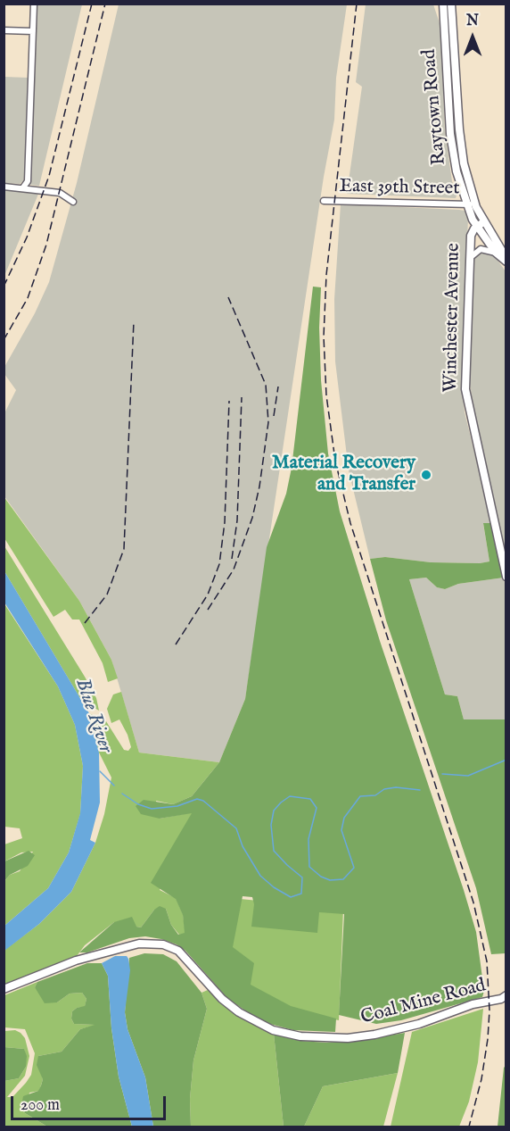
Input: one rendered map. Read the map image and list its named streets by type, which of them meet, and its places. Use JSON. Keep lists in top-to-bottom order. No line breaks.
{"streets":{"street":["Raytown Road","East 39th Street","Winchester Avenue","Coal Mine Road"]},"crossings":[["Raytown Road","East 39th Street"],["Raytown Road","Winchester Avenue"]],"water":["Blue River"],"places":["Material Recovery and Transfer"],"scale_bar":"200 m","north":"top"}
